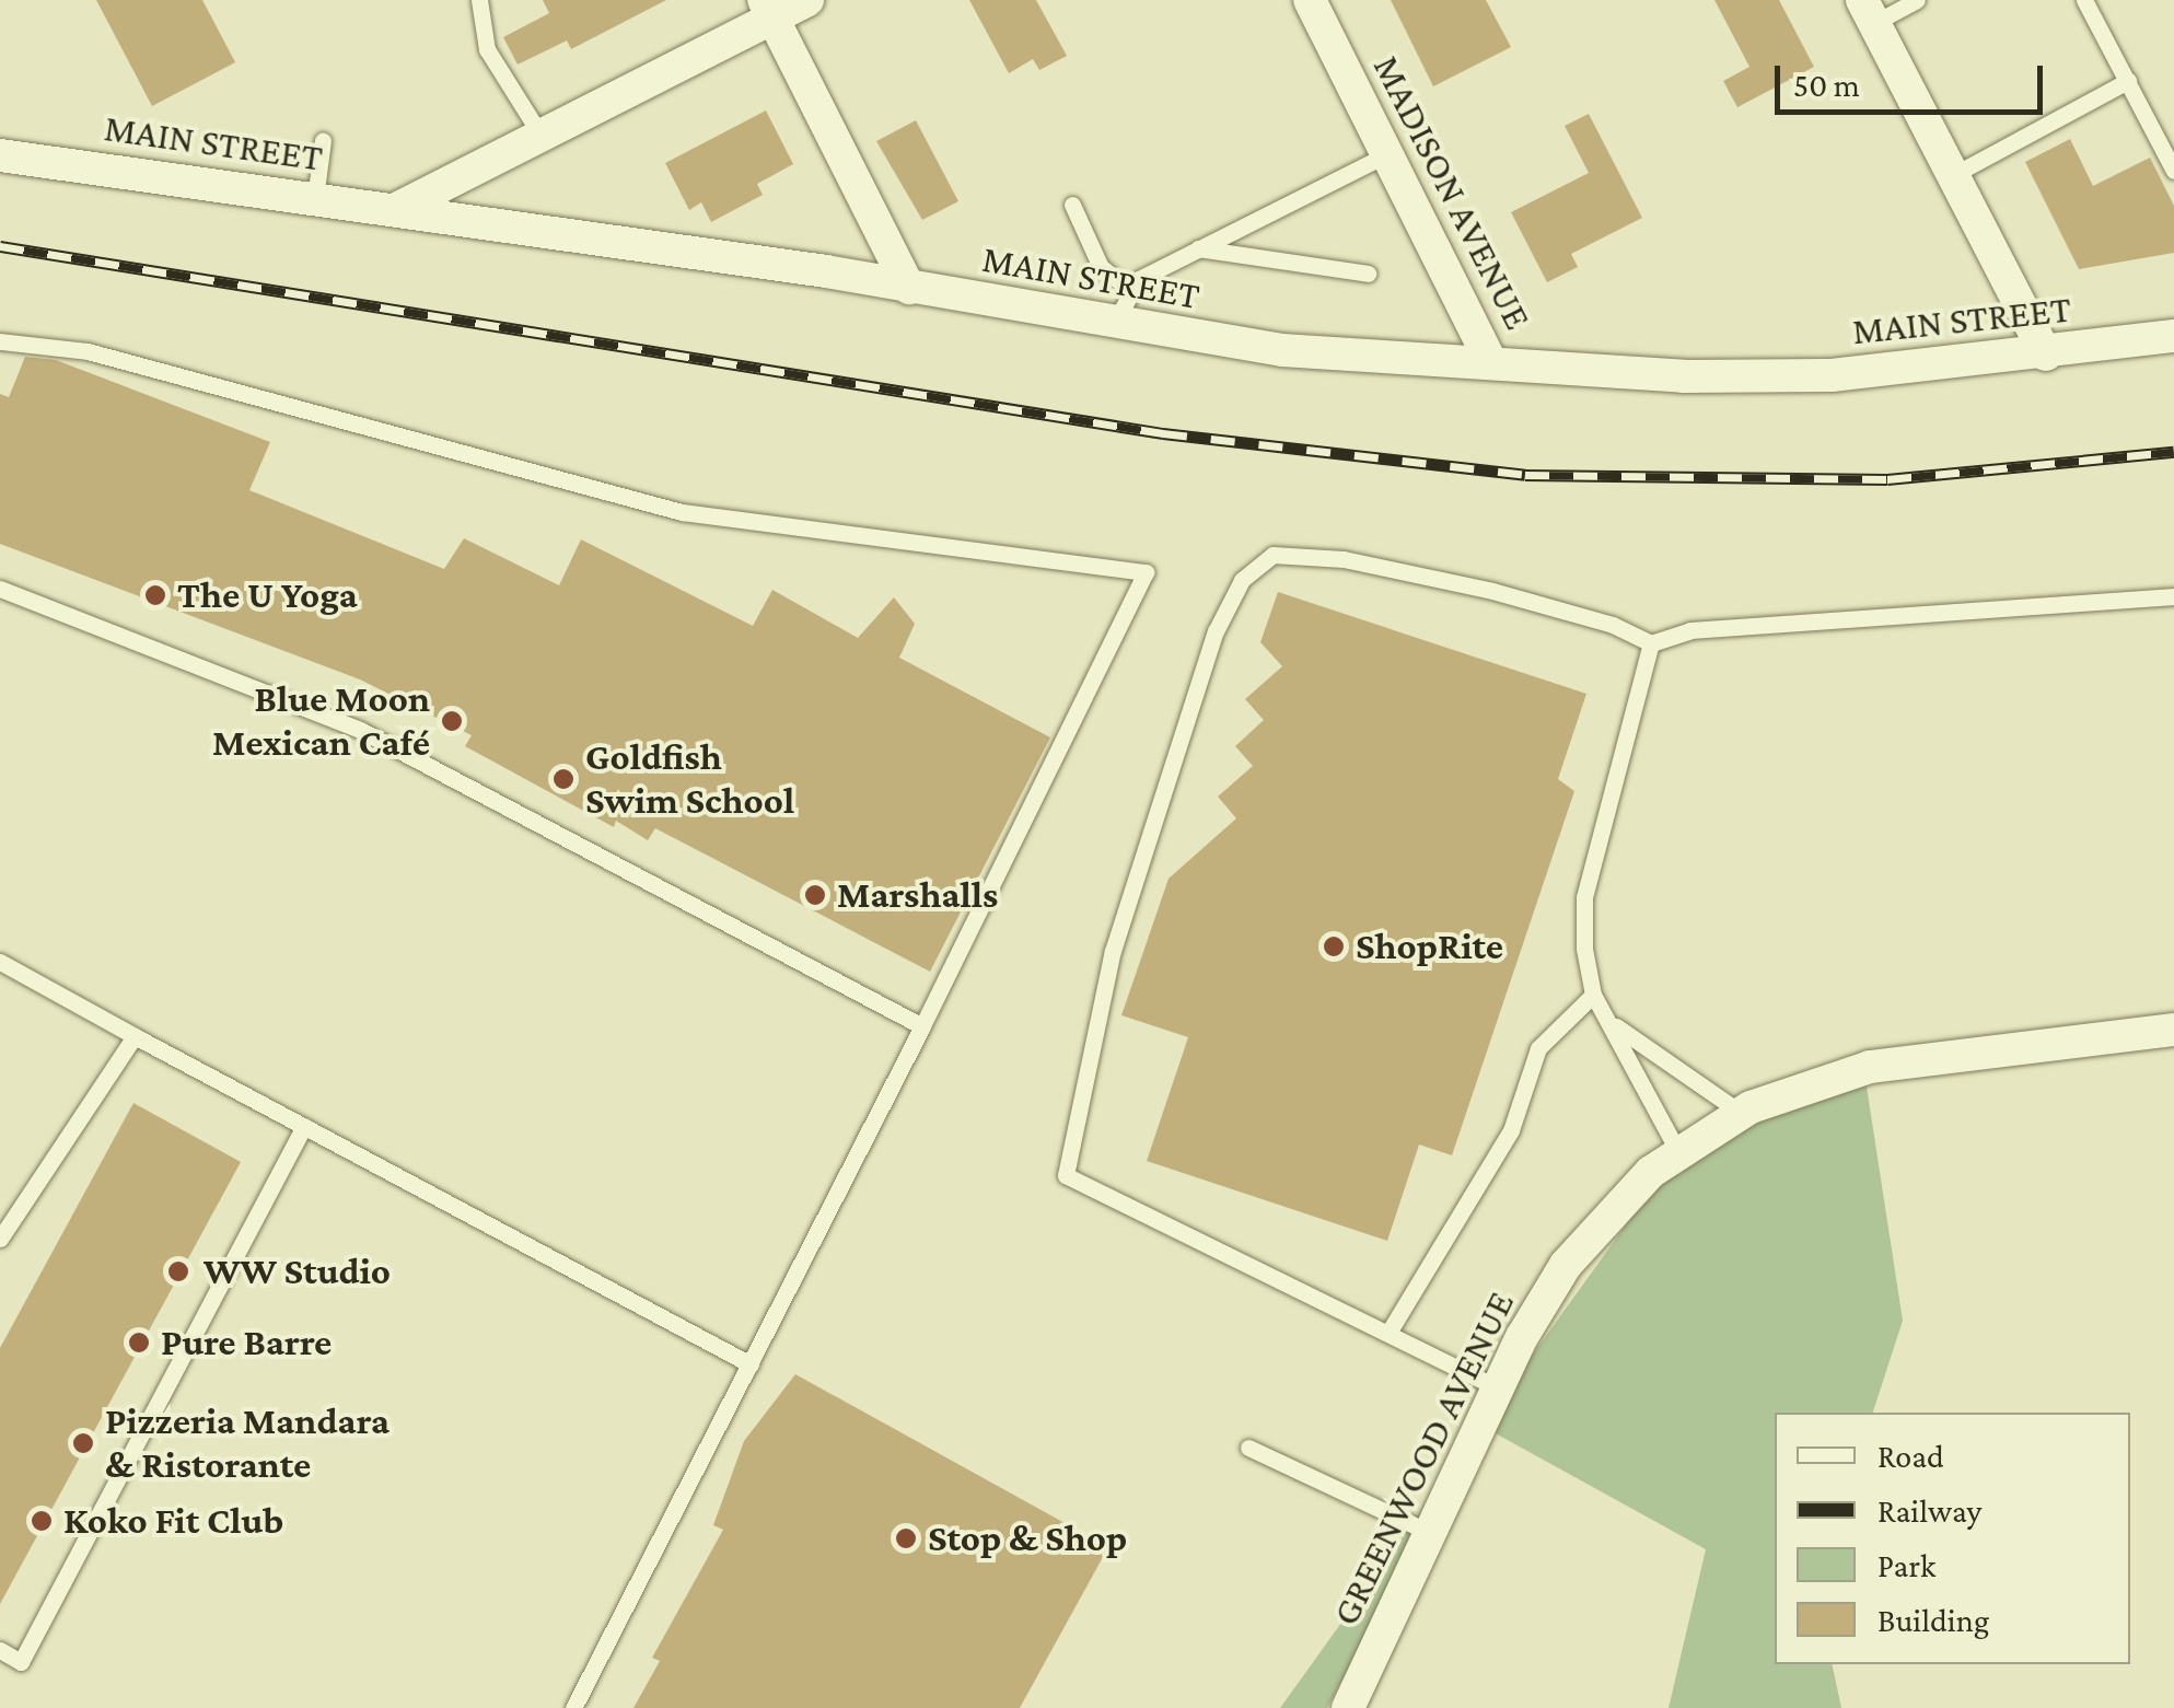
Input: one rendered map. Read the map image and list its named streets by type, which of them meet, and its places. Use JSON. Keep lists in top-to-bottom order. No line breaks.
{"streets":{"street":["MAIN STREET","MADISON AVENUE","GREENWOOD AVENUE"]},"crossings":[["MAIN STREET","MADISON AVENUE"]],"places":["The U Yoga","Blue Moon Mexican Café","Goldfish Swim School","Marshalls","ShopRite","WW Studio","Pure Barre","Pizzeria Mandara & Ristorante","Koko Fit Club","Stop & Shop"],"legend":["Road","Railway","Park","Building"],"scale_bar":"50 m"}
